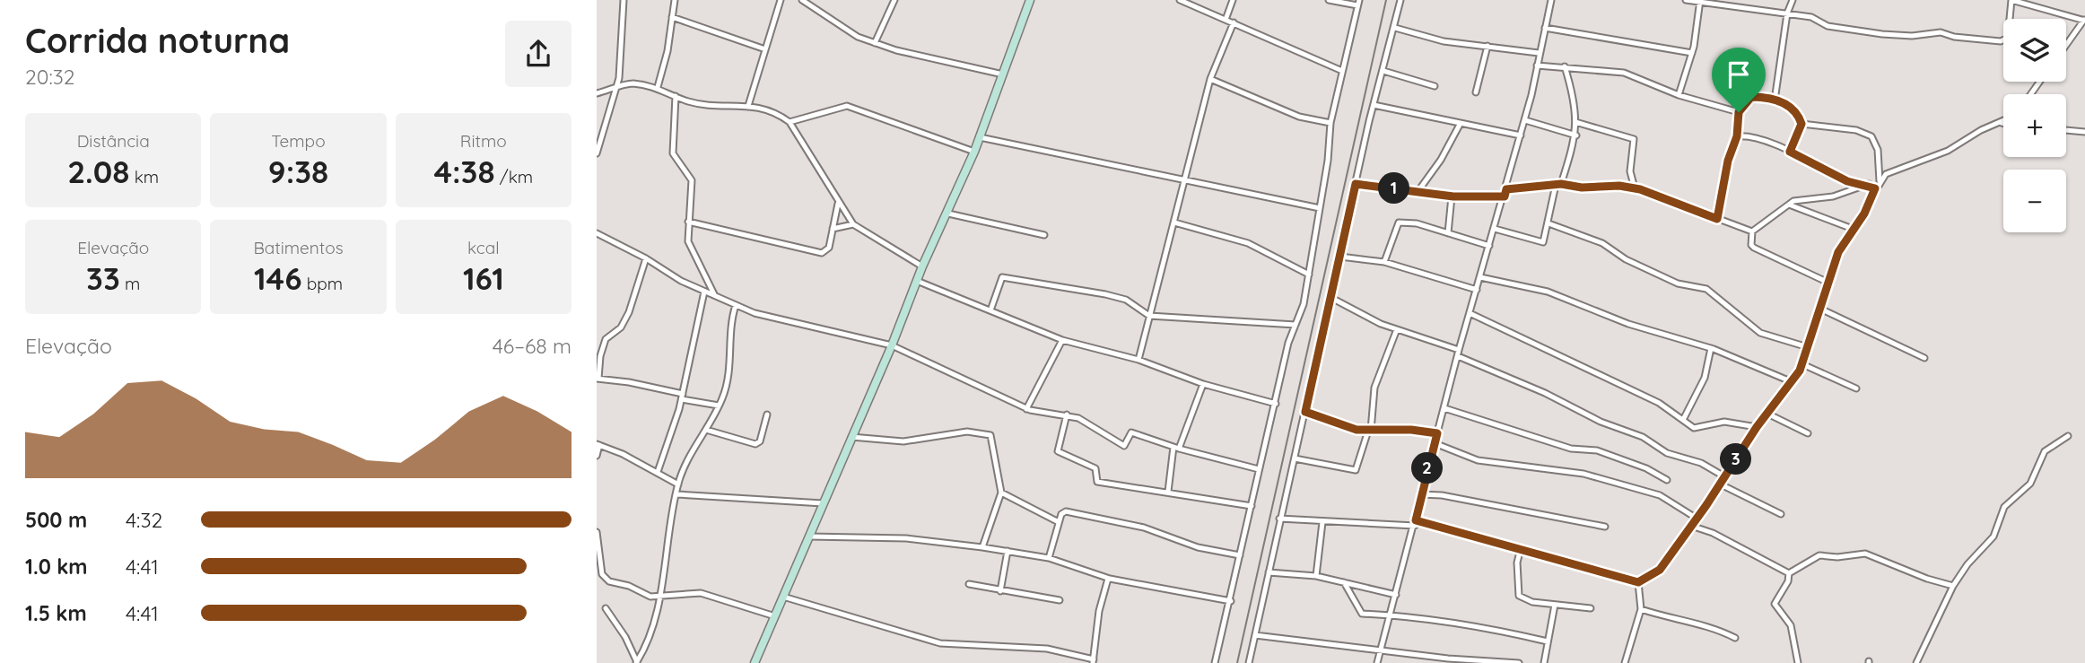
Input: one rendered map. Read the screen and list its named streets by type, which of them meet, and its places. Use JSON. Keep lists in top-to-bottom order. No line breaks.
{"page":{"heading":["Corrida noturna","20:32"],"map_buttons":["+","−"],"stats":[["Distância","2.08 km"],["Tempo","9:38"],["Ritmo","4:38 /km"],["Elevação","33 m"],["Batimentos","146 bpm"],["kcal","161"]],"pins":["1","3","2"],"chart":["Elevação","46–68 m"],"list":[{"name":"500 m","note":"4:32"},{"name":"1.0 km","note":"4:41"},{"name":"1.5 km","note":"4:41"}]}}
